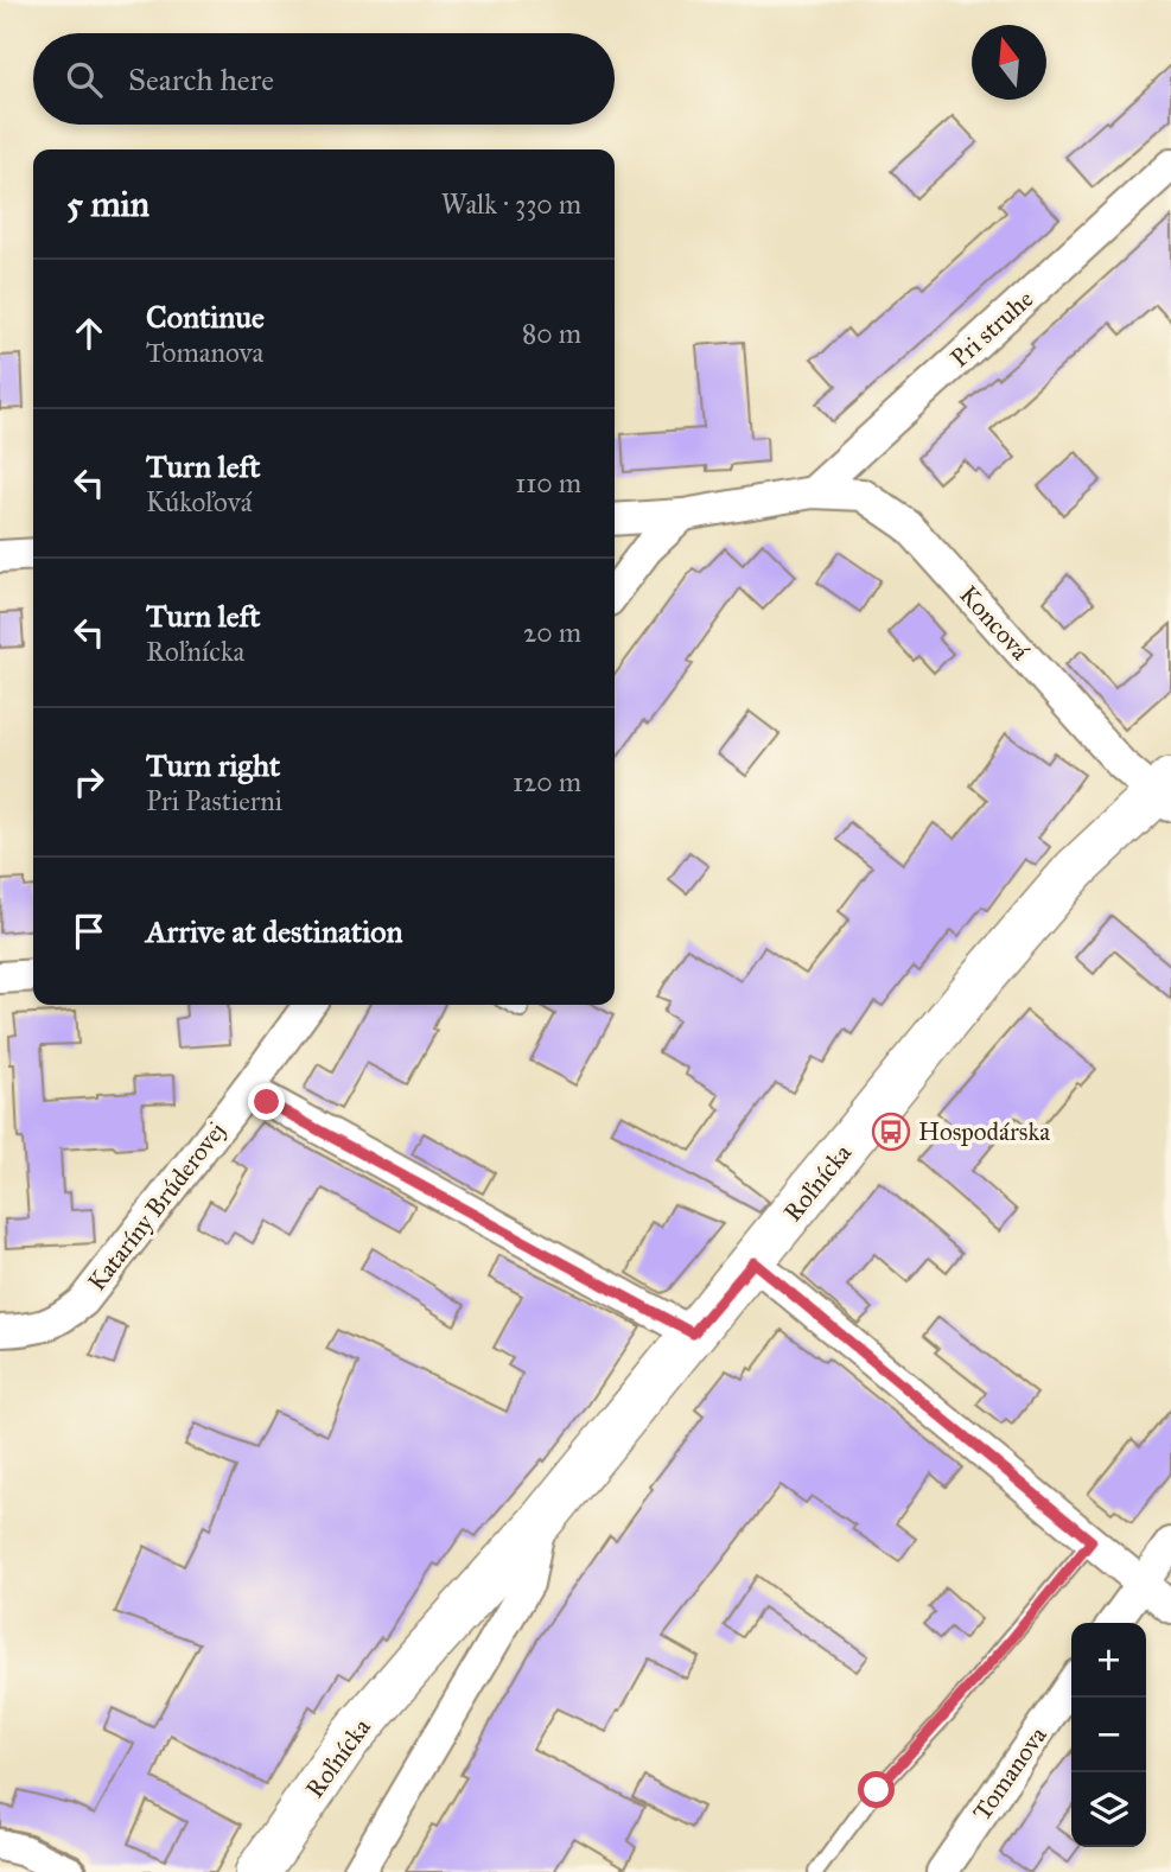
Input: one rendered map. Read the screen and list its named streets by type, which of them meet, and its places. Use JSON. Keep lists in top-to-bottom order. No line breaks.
{"streets":{"street":["Pri struhe","Koncová","Roľnícka","Kataríny Brúderovej","Tomanova"]},"crossings":[["Pri struhe","Koncová"],["Koncová","Roľnícka"]],"places":{"bus stop":["Hospodárska"]},"north":"top","page":{"search":"Search here","heading":["5 min","Walk · 330 m"],"list":[["Continue","Tomanova","80 m"],["Turn left","Kúkoľová","110 m"],["Turn left","Roľnícka","20 m"],["Turn right","Pri Pastierni","120 m"],"Arrive at destination"],"map_buttons":["+","−"]}}
